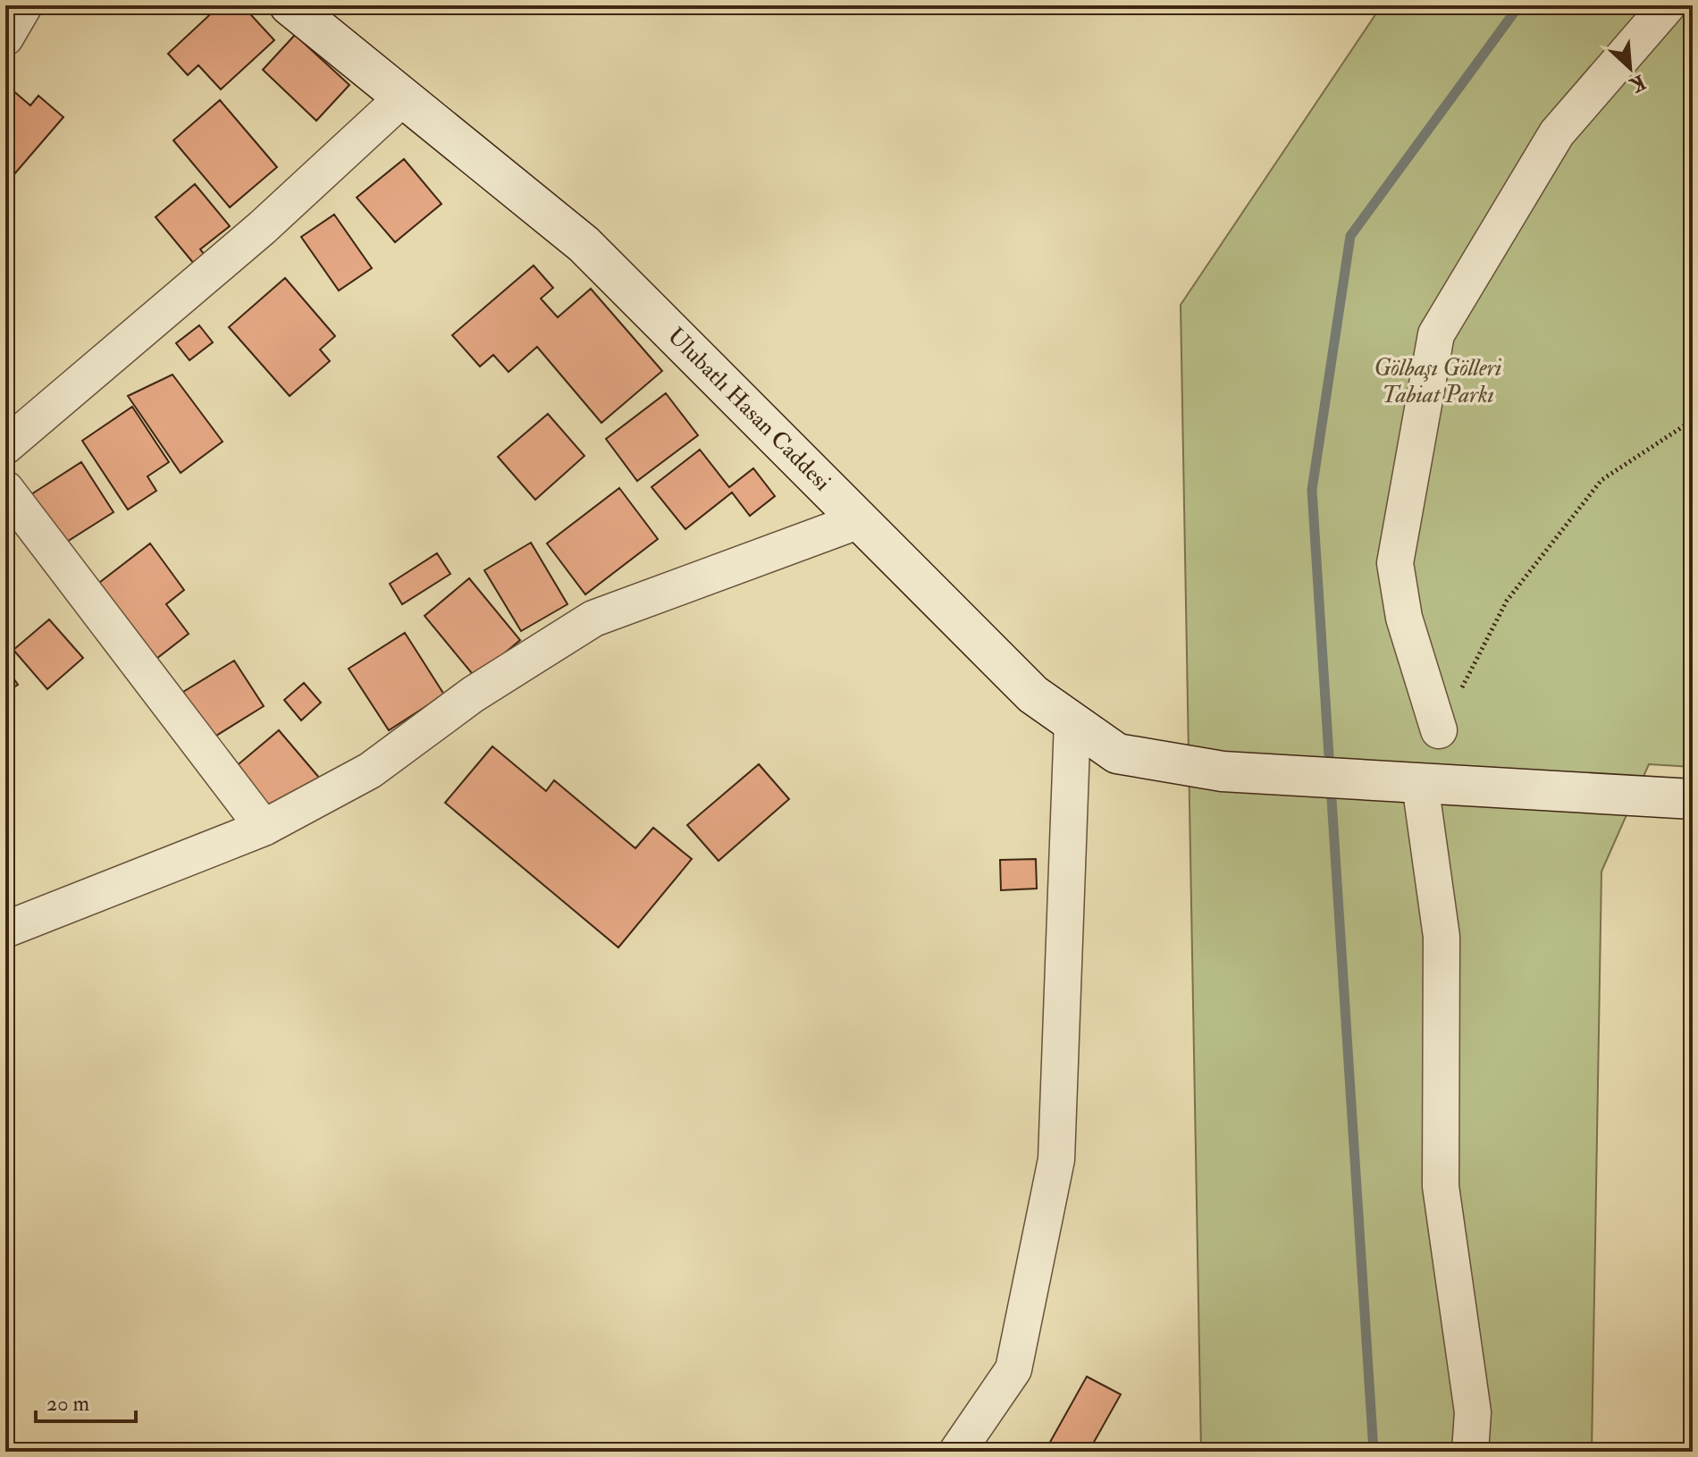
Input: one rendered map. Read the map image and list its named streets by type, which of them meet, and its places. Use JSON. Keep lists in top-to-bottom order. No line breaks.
{"streets":{"street":["Ulubatlı Hasan Caddesi"]},"parks":["Gölbaşı Gölleri Tabiat Parkı"],"scale_bar":"20 m","north":"bottom right"}
